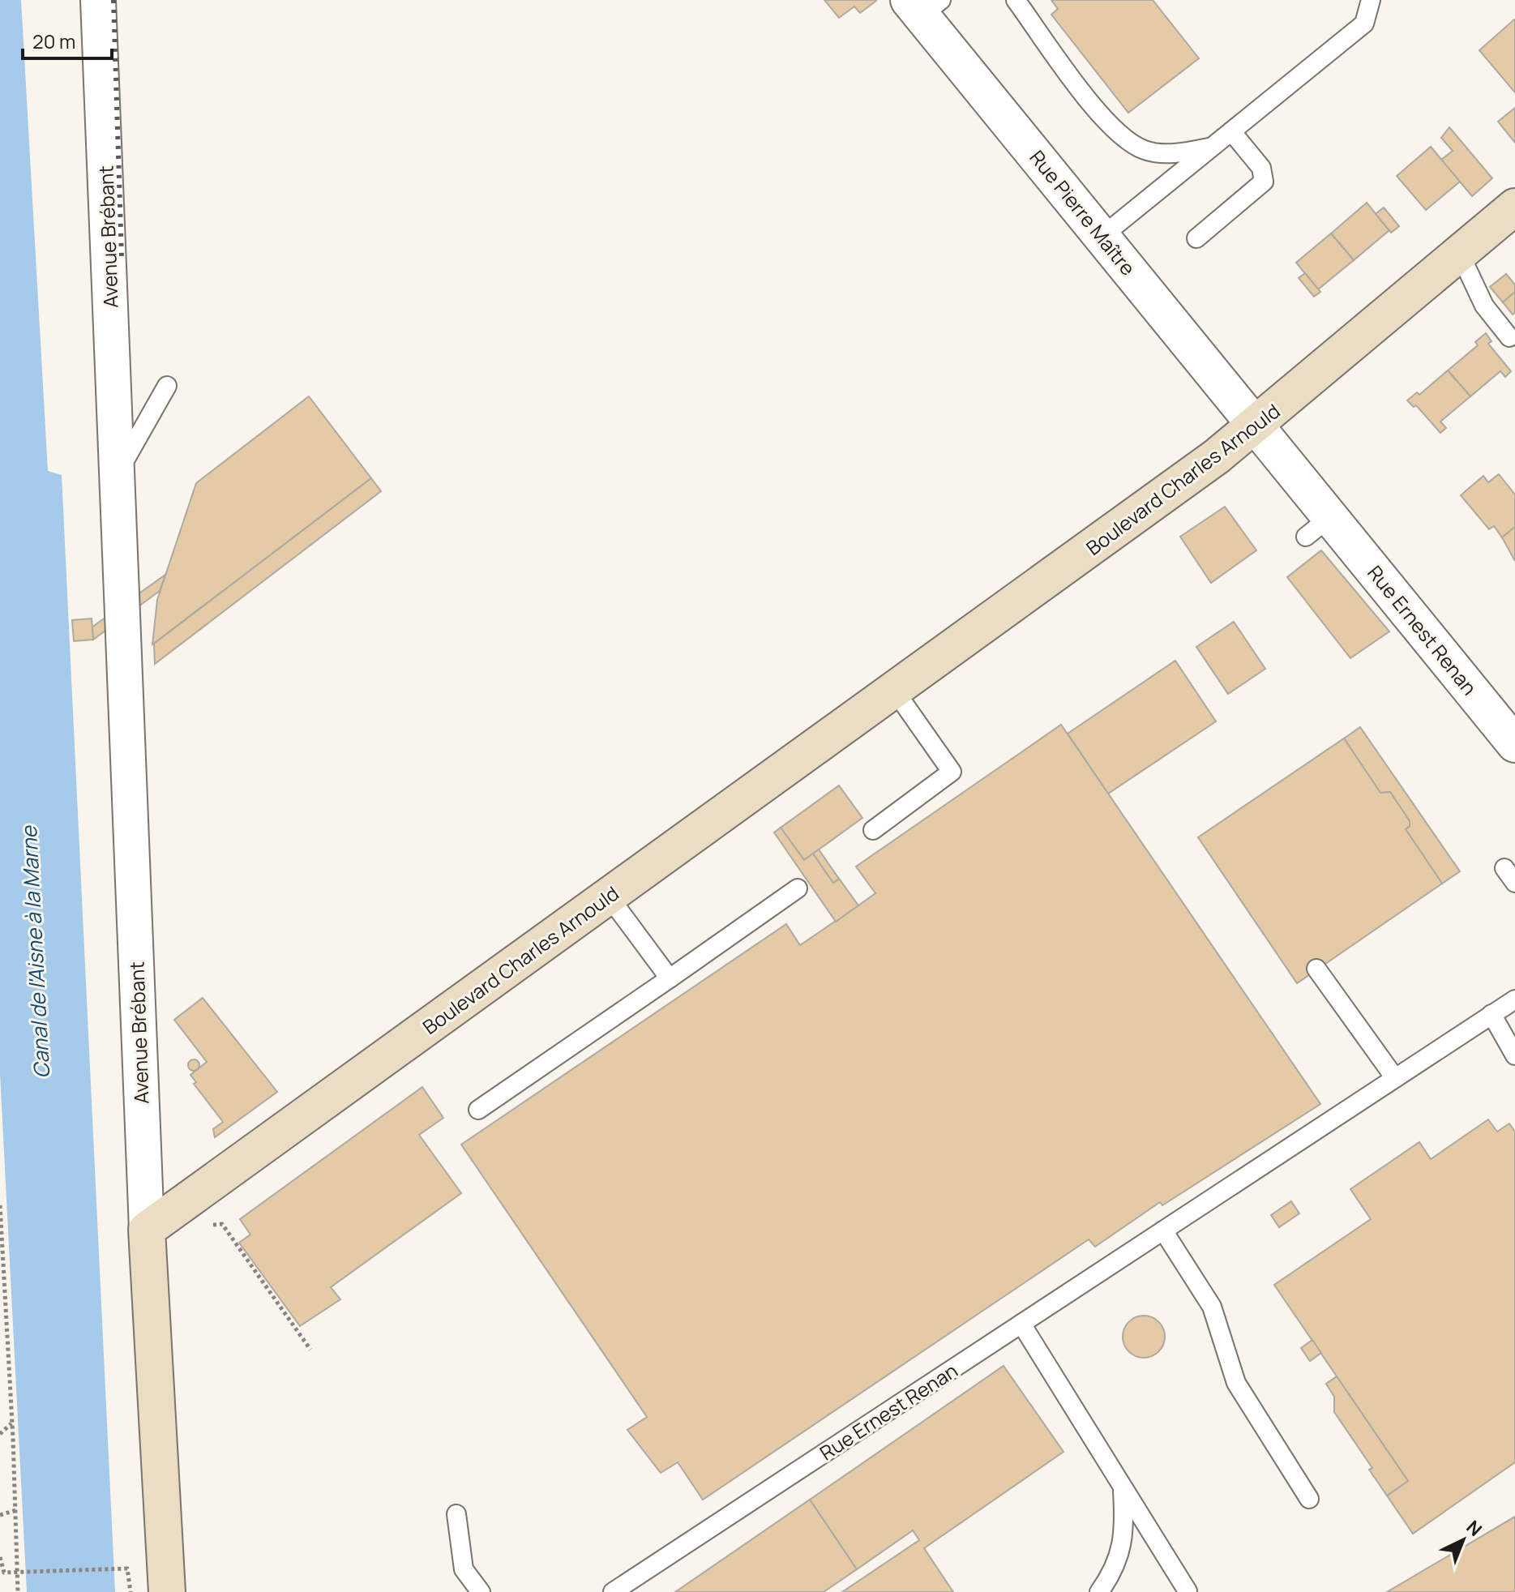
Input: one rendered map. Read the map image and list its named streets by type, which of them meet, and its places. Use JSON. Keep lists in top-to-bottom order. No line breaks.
{"streets":{"main road":["Avenue Brébant","Boulevard Charles Arnould"],"street":["Rue Pierre Maître","Rue Ernest Renan"]},"crossings":[["Rue Pierre Maître","Boulevard Charles Arnould"],["Rue Pierre Maître","Rue Ernest Renan"],["Avenue Brébant","Boulevard Charles Arnould"],["Boulevard Charles Arnould","Rue Ernest Renan"]],"water":["Canal de l'Aisne à la Marne"],"scale_bar":"20 m","north":"top right"}
